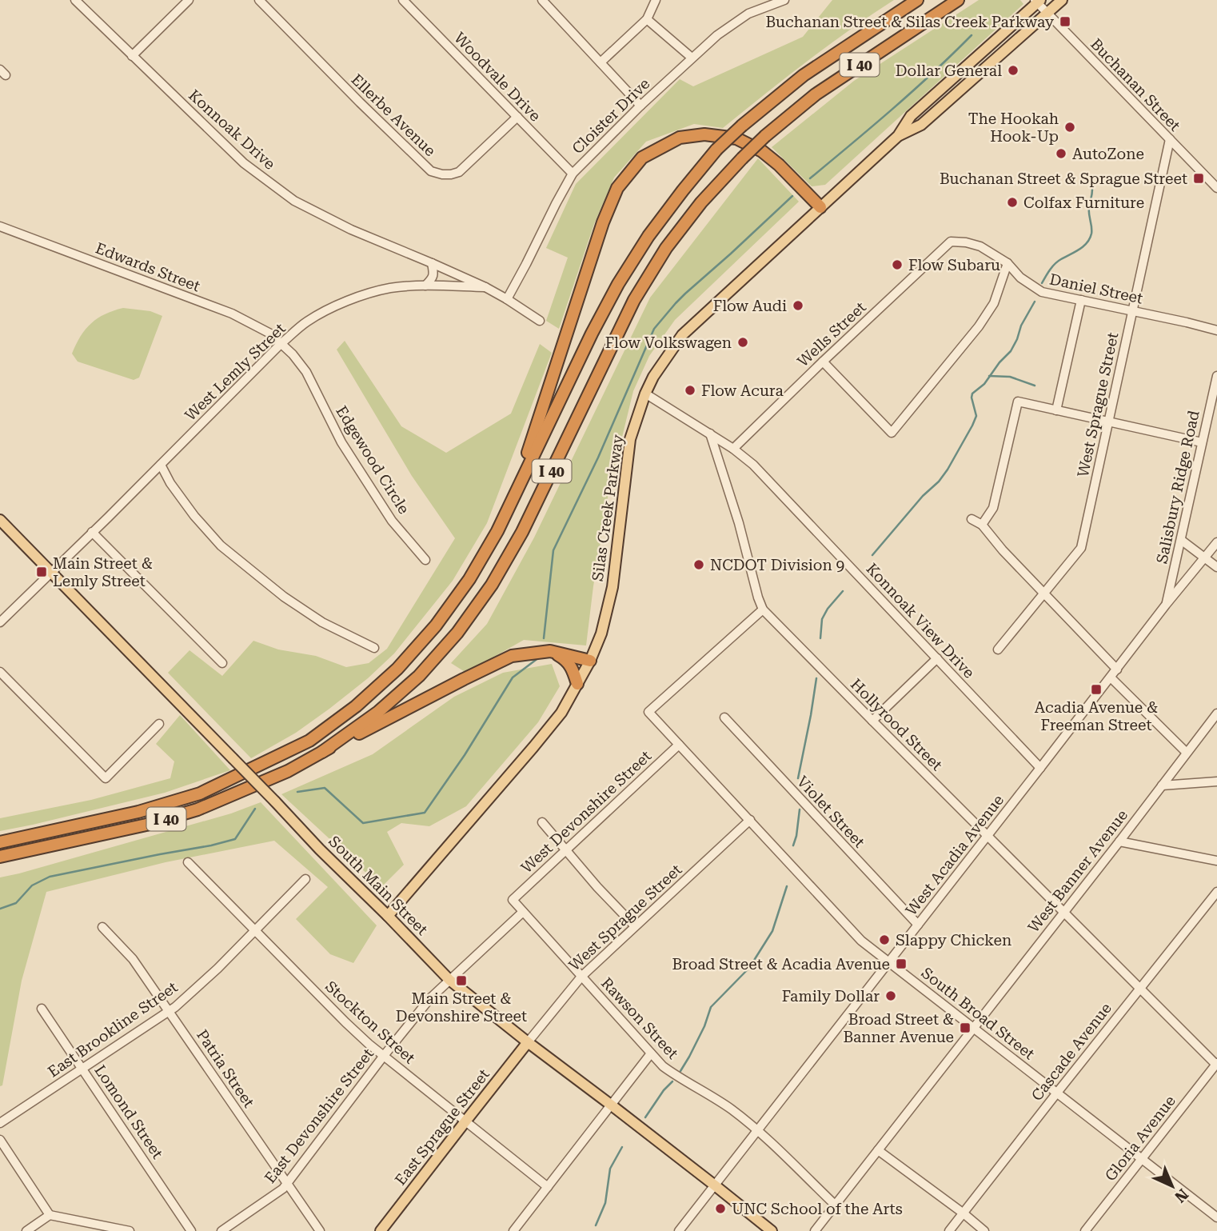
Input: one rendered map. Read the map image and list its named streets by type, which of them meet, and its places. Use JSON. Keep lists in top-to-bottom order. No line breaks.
{"streets":{"highway":["I 40"],"main road":["Silas Creek Parkway","South Main Street","East Sprague Street"],"street":["Woodvale Drive","Buchanan Street","Ellerbe Avenue","Cloister Drive","Konnoak Drive","Edwards Street","Daniel Street","Wells Street","West Lemly Street","West Sprague Street","Edgewood Circle","Salisbury Ridge Road","Konnoak View Drive","Hollyrood Street","West Devonshire Street","Violet Street","West Acadia Avenue","West Banner Avenue","South Broad Street","Rawson Street","Stockton Street","East Brookline Street","Cascade Avenue","Patria Street","Lomond Street","East Devonshire Street","Gloria Avenue"]},"crossings":[["Woodvale Drive","Ellerbe Avenue"],["Woodvale Drive","Cloister Drive"],["Buchanan Street","West Sprague Street"],["Buchanan Street","Silas Creek Parkway"],["Cloister Drive","Konnoak Drive"],["Konnoak Drive","West Lemly Street"],["Edwards Street","West Lemly Street"],["Edwards Street","Edgewood Circle"],["Daniel Street","Wells Street"],["Daniel Street","West Sprague Street"],["Wells Street","Konnoak View Drive"],["West Lemly Street","Edgewood Circle"],["West Lemly Street","South Main Street"],["West Sprague Street","South Main Street"],["West Sprague Street","South Broad Street"],["West Sprague Street","Rawson Street"],["West Sprague Street","East Sprague Street"],["Salisbury Ridge Road","West Acadia Avenue"],["Silas Creek Parkway","Konnoak View Drive"],["Silas Creek Parkway","South Main Street"],["Konnoak View Drive","Hollyrood Street"],["Konnoak View Drive","West Acadia Avenue"],["Hollyrood Street","West Acadia Avenue"],["Hollyrood Street","West Banner Avenue"],["Hollyrood Street","South Broad Street"],["Hollyrood Street","Cascade Avenue"],["Hollyrood Street","Gloria Avenue"],["West Devonshire Street","South Broad Street"],["West Devonshire Street","Rawson Street"],["Violet Street","West Acadia Avenue"],["West Acadia Avenue","South Main Street"],["West Acadia Avenue","South Broad Street"],["West Acadia Avenue","Rawson Street"],["West Banner Avenue","South Broad Street"],["West Banner Avenue","Rawson Street"],["South Main Street","East Devonshire Street"],["South Main Street","East Sprague Street"],["South Broad Street","Cascade Avenue"],["South Broad Street","Gloria Avenue"],["Stockton Street","East Brookline Street"],["Stockton Street","East Devonshire Street"],["Stockton Street","East Sprague Street"],["East Brookline Street","Patria Street"],["East Brookline Street","Lomond Street"],["Patria Street","East Devonshire Street"]],"places":{"transit":["Buchanan Street & Silas Creek Parkway","Buchanan Street & Sprague Street","Main Street & Lemly Street","Acadia Avenue & Freeman Street","Broad Street & Acadia Avenue","Main Street & Devonshire Street","Broad Street & Banner Avenue"],"other":["Dollar General","The Hookah Hook-Up","AutoZone","Colfax Furniture","Flow Subaru","Flow Audi","Flow Volkswagen","Flow Acura","NCDOT Division 9","Slappy Chicken","Family Dollar","UNC School of the Arts"]},"north":"bottom right"}
